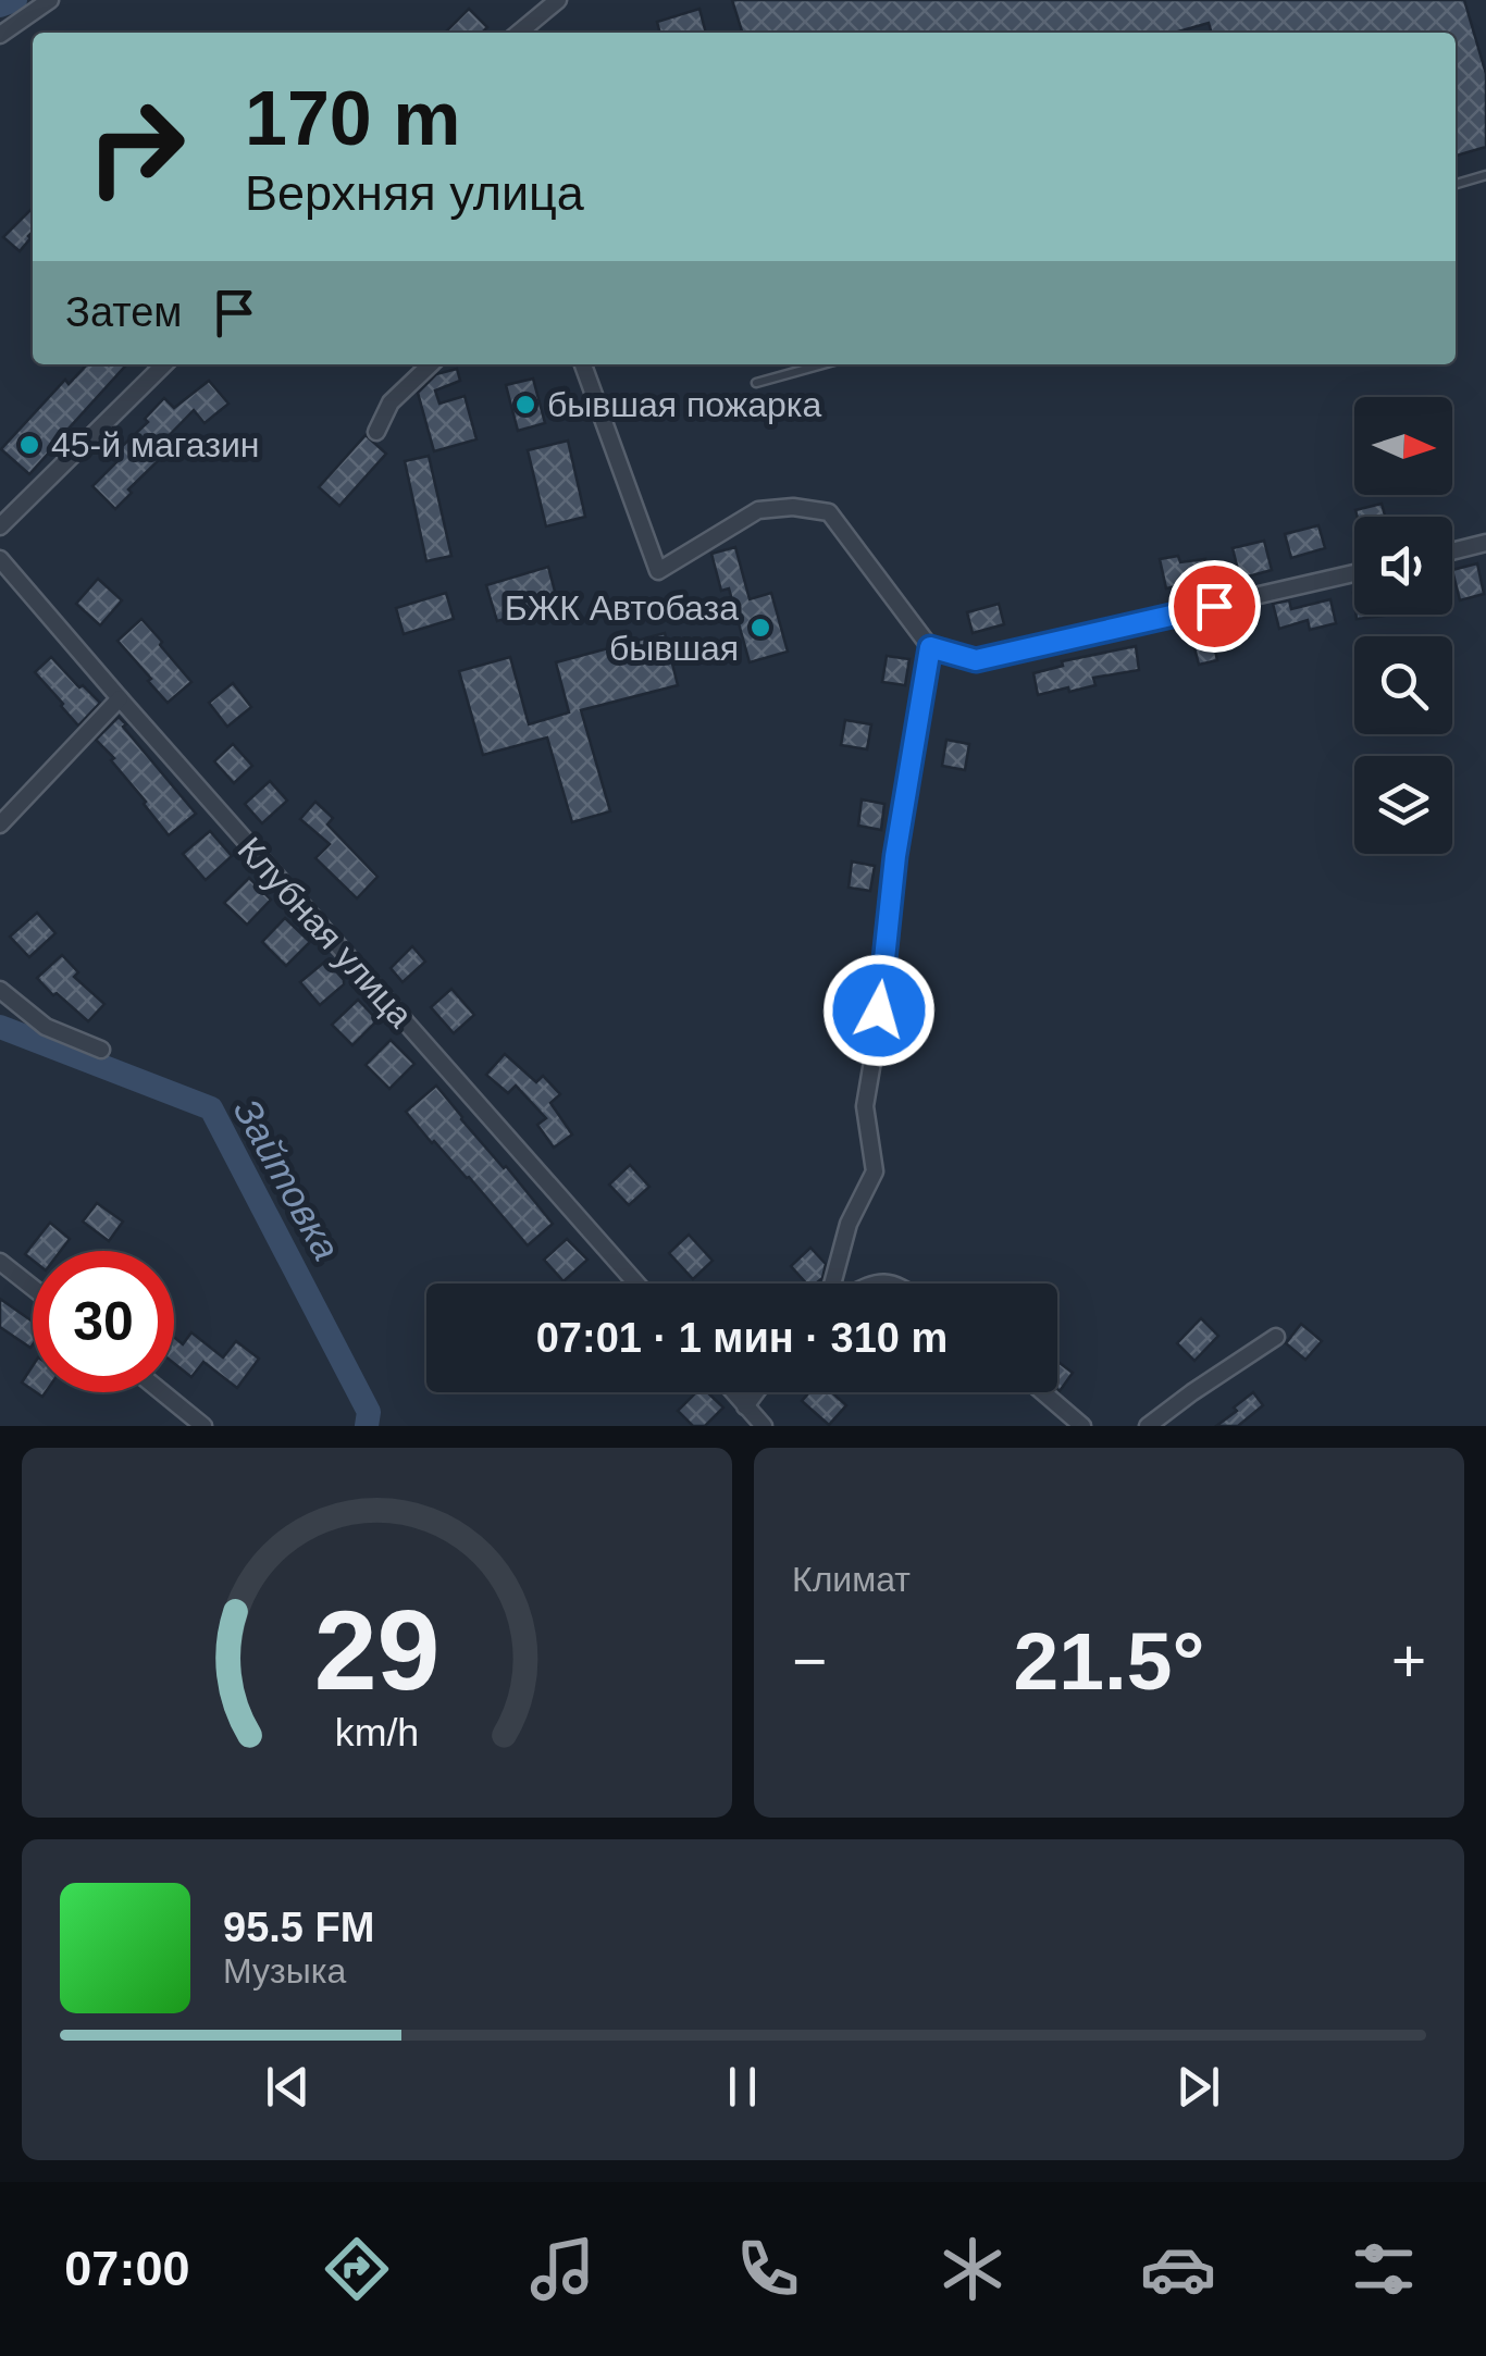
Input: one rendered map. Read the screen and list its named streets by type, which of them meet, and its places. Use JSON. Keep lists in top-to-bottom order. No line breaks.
{"streets":{"street":["Клубная улица"]},"water":["Зайтовка"],"places":["бывшая пожарка","45-й магазин","БЖК Автобаза бывшая"],"north":"right","page":{"turn":["170 m","Верхняя улица"],"then":"Затем","limit":"30","trip":"07:01 · 1 мин · 310 m","tile":"Климат","heat":["−","21.5°","+"],"song":["95.5 FM","Музыка"],"tabs":"07:00","gauge":["29","km/h"]}}
